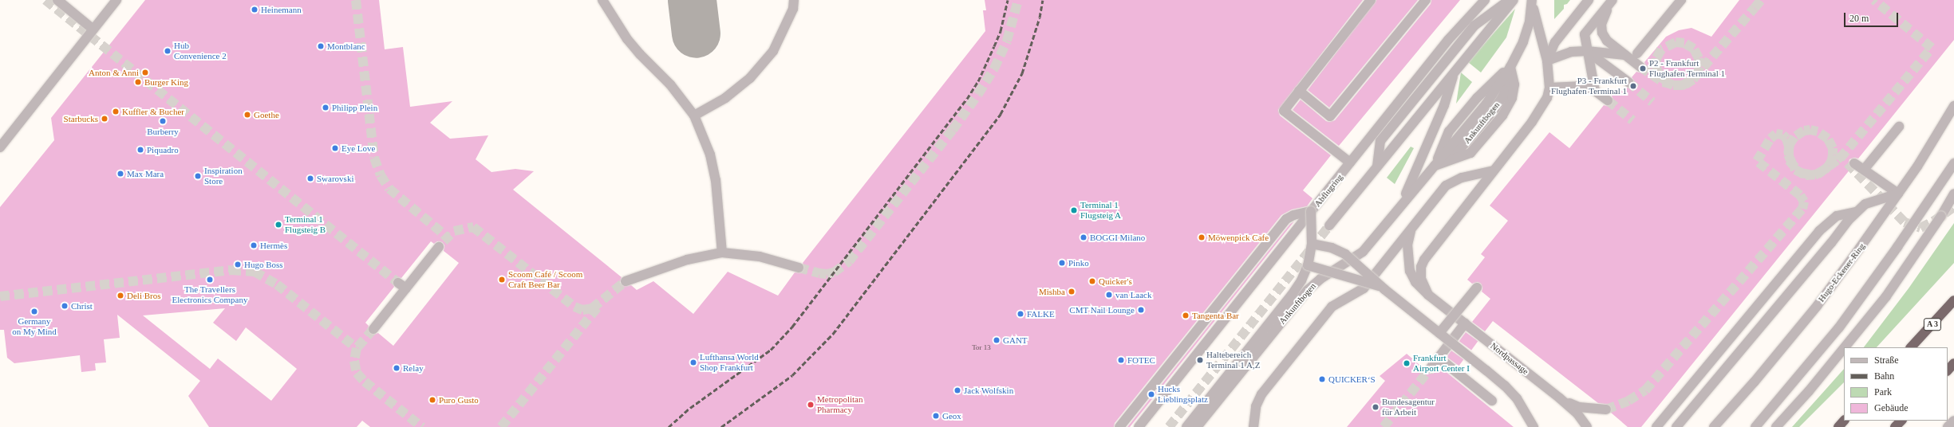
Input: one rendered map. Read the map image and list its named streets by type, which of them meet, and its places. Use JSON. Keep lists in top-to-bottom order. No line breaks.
{"streets":{"highway":["A 3"],"street":["Ankunftbogen","Abflugring","Hugo-Eckener-Ring","Nordpassage"]},"places":["Heinemann","Montblanc","Hub Convenience 2","P2 - Frankfurt Flughafen Terminal 1","Anton & Anni","Burger King","P3 - Frankfurt Flughafen Terminal 1","Philipp Plein","Kuffler & Bucher","Goethe","Starbucks","Burberry","Eye Love","Piquadro","Max Mara","Inspiration Store","Swarovski","Terminal 1 Flugsteig A","Terminal 1 Flugsteig B","BOGGI Milano","Möwenpick Cafe","Hermès","Pinko","Hugo Boss","The Travellers Electronics Company","Scoom Café / Scoom Craft Beer Bar","Quicker's","Mishba","van Laack","Deli Bros","Christ","CMT Nail Lounge","Germany on My Mind","FALKE","Tangenta Bar","GANT","FOTEC","Haltebereich Terminal 1 A,Z","Lufthansa World Shop Frankfurt","Frankfurt Airport Center I","Relay","QUICKER‘S","Jack Wolfskin","Hucks Lieblingsplatz","Puro Gusto","Metropolitan Pharmacy","Bundesagentur für Arbeit","Geox"],"house_numbers":["Tor 13"],"legend":["Straße","Bahn","Park","Gebäude"],"scale_bar":"20 m"}
